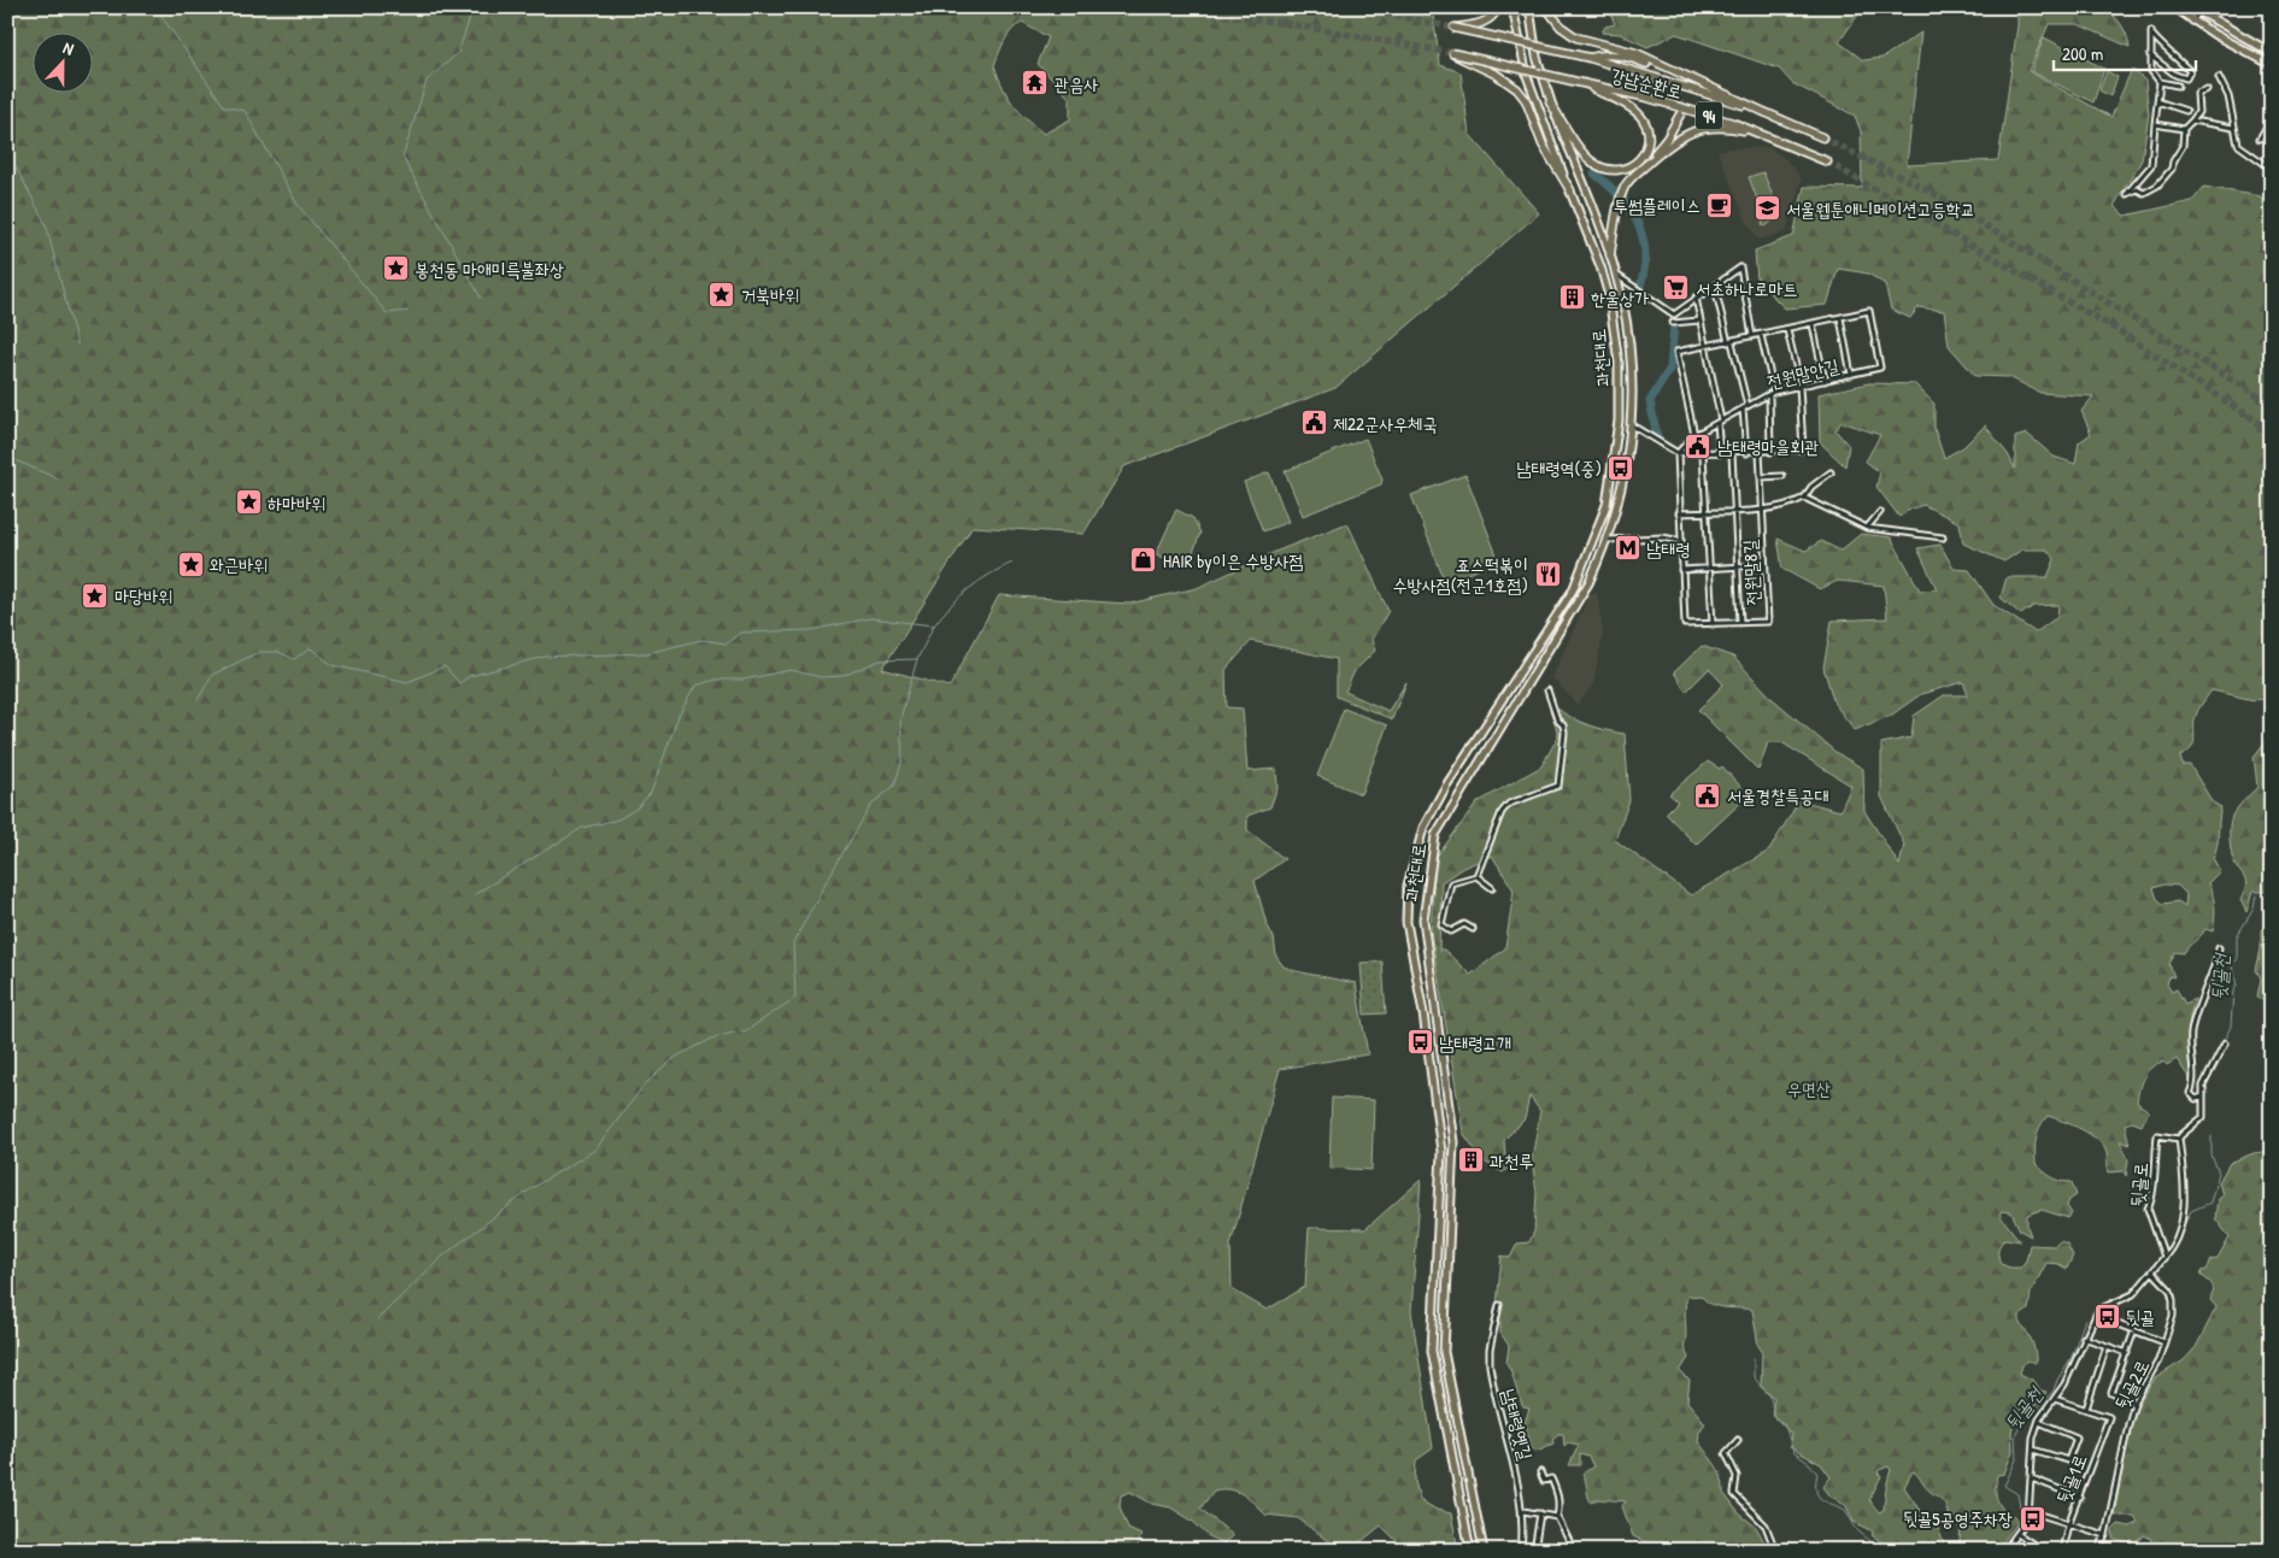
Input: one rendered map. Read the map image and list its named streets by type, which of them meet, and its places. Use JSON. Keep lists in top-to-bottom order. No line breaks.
{"streets":{"highway":["강남순환로","94"],"main road":["과천대로"],"street":["전원말안길","전원말8길","뒷골로","뒷골2로","남태령옛길","뒷골1로"]},"crossings":[["강남순환로","과천대로"]],"water":["뒷골천"],"parks":["우면산"],"places":{"temple":["관음사"],"cafe":["투썸플레이스"],"school or university":["서울웹툰애니메이션고등학교"],"place":["봉천동 마애미륵불좌상","거북바위","하마바위","와근바위","마당바위"],"supermarket":["서초하나로마트"],"building":["한울상가","과천루"],"public building":["제22군사우체국","남태령마을회관","서울경찰특공대"],"bus stop":["남태령역(중)","남태령고개","뒷골","뒷골5공영주차장"],"metro station":["남태령"],"shop":["HAIR by이은 수방사점"],"restaurant":["죠스떡볶이 수방사점(전군1호점)"]},"scale_bar":"200 m","north":"top"}
